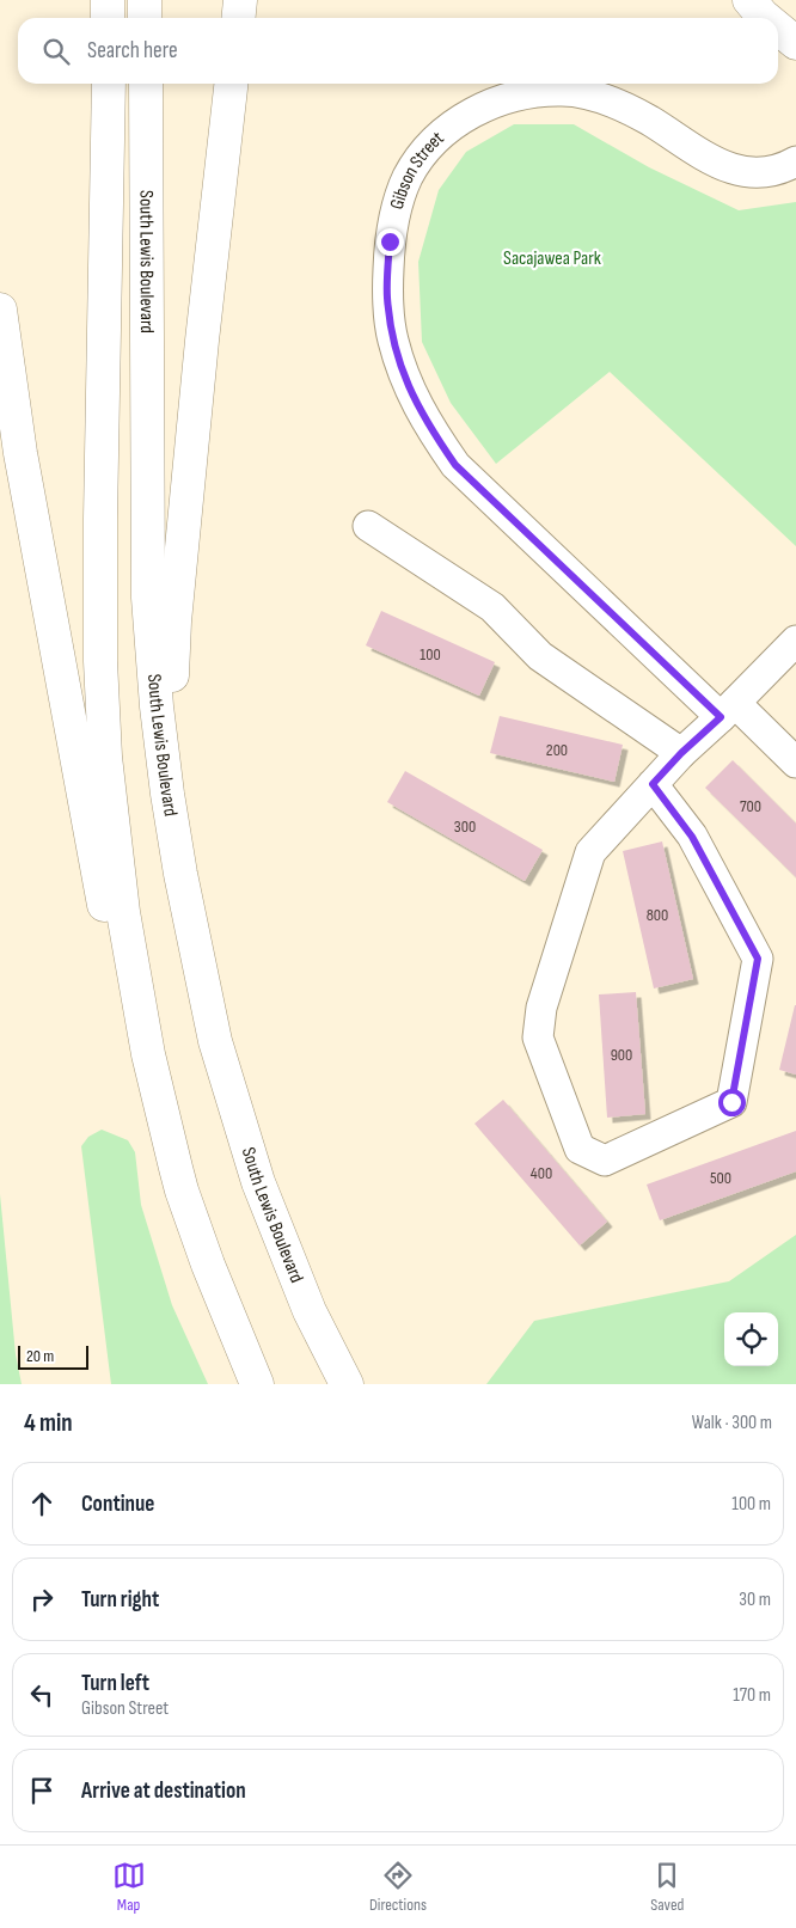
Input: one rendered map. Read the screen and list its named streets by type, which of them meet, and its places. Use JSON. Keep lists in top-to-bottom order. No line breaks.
{"streets":{"main road":["South Lewis Boulevard"],"street":["Gibson Street"]},"parks":["Sacajawea Park"],"house_numbers":["100","200","700","300","800","900","400","500"],"scale_bar":"20 m","page":{"search":"Search here","scale":"20 m","heading":["4 min","Walk · 300 m"],"list":[["Continue","100 m"],["Turn right","30 m"],["Turn left","Gibson Street","170 m"],"Arrive at destination"],"nav":["Map","Directions","Saved"]}}
